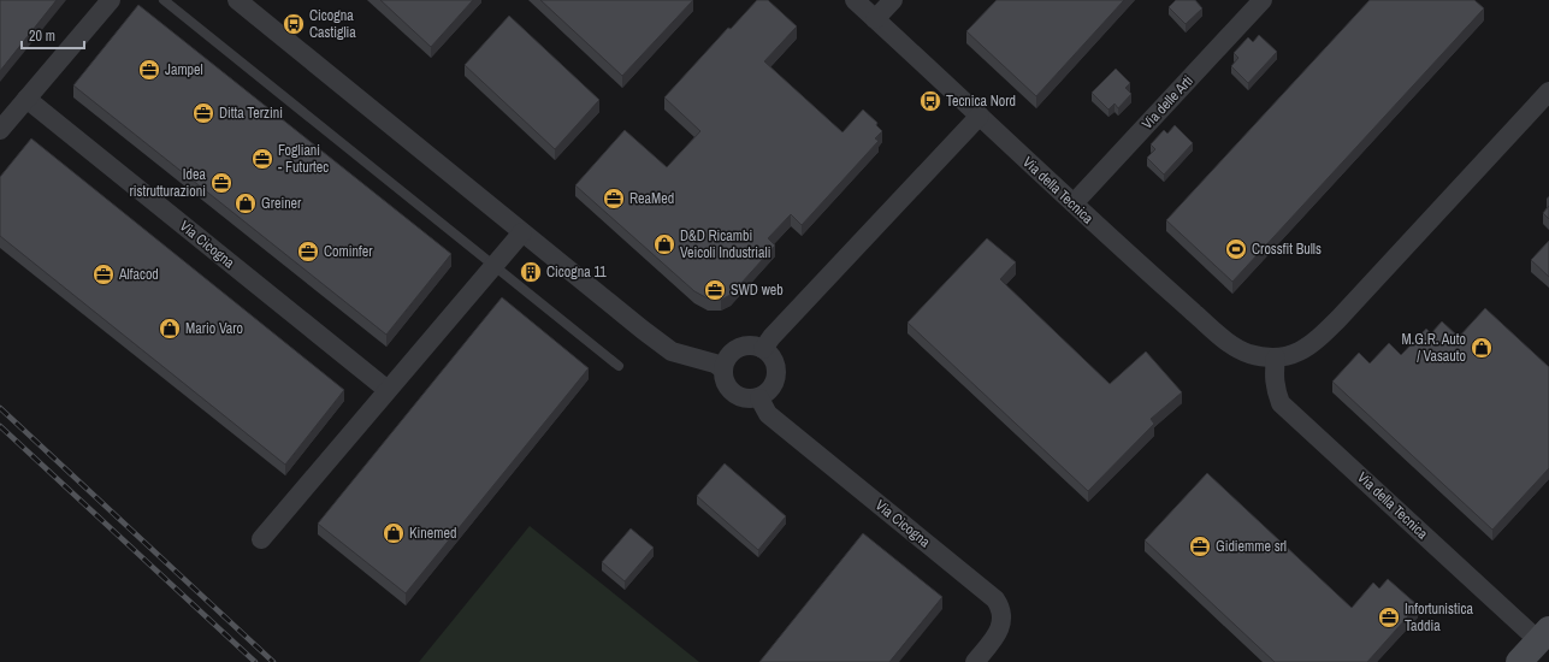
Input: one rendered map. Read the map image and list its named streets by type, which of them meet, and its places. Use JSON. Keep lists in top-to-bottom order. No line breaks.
{"streets":{"street":["Via delle Arti","Via della Tecnica","Via Cicogna"]},"crossings":[["Via delle Arti","Via della Tecnica"]],"places":{"bus stop":["Cicogna Castiglia","Tecnica Nord"],"office":["Jampel","Ditta Terzini","Fogliani - Futurtec","Idea ristrutturazioni","ReaMed","Cominfer","Alfacod","SWD web","Gidiemme srl","Infortunistica Taddia"],"shop":["Greiner","D&D Ricambi Veicoli Industriali","Mario Varo","M.G.R. Auto / Vasauto","Kinemed"],"sports":["Crossfit Bulls"],"building":["Cicogna 11"]},"scale_bar":"20 m"}
